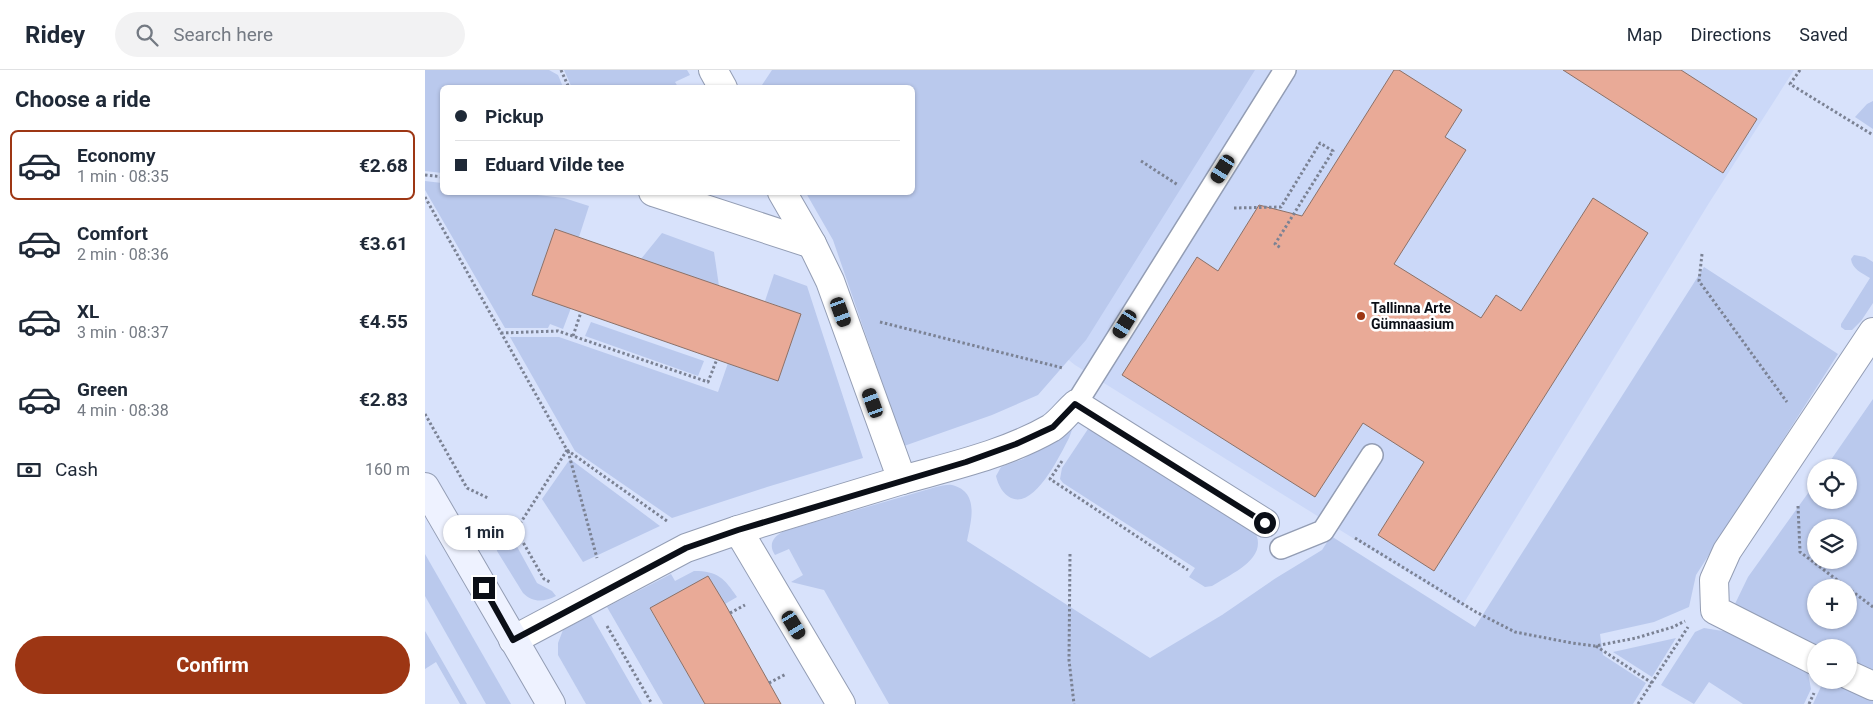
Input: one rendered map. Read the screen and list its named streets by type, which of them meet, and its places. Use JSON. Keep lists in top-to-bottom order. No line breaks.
{"places":["Tallinna Arte Gümnaasium"],"page":{"header":"Ridey","search":"Search here","nav":["Map","Directions","Saved"],"heading":"Choose a ride","banner":["Pickup","Eduard Vilde tee"],"list":[{"name":"Economy","note":"1 min · 08:35","value":"€2.68"},{"name":"Comfort","note":"2 min · 08:36","value":"€3.61"},{"name":"XL","note":"3 min · 08:37","value":"€4.55"},{"name":"Green","note":"4 min · 08:38","value":"€2.83"}],"pay":["Cash","160 m"],"map_buttons":["+","−"],"bubble":"1 min","buttons":"Confirm"}}
